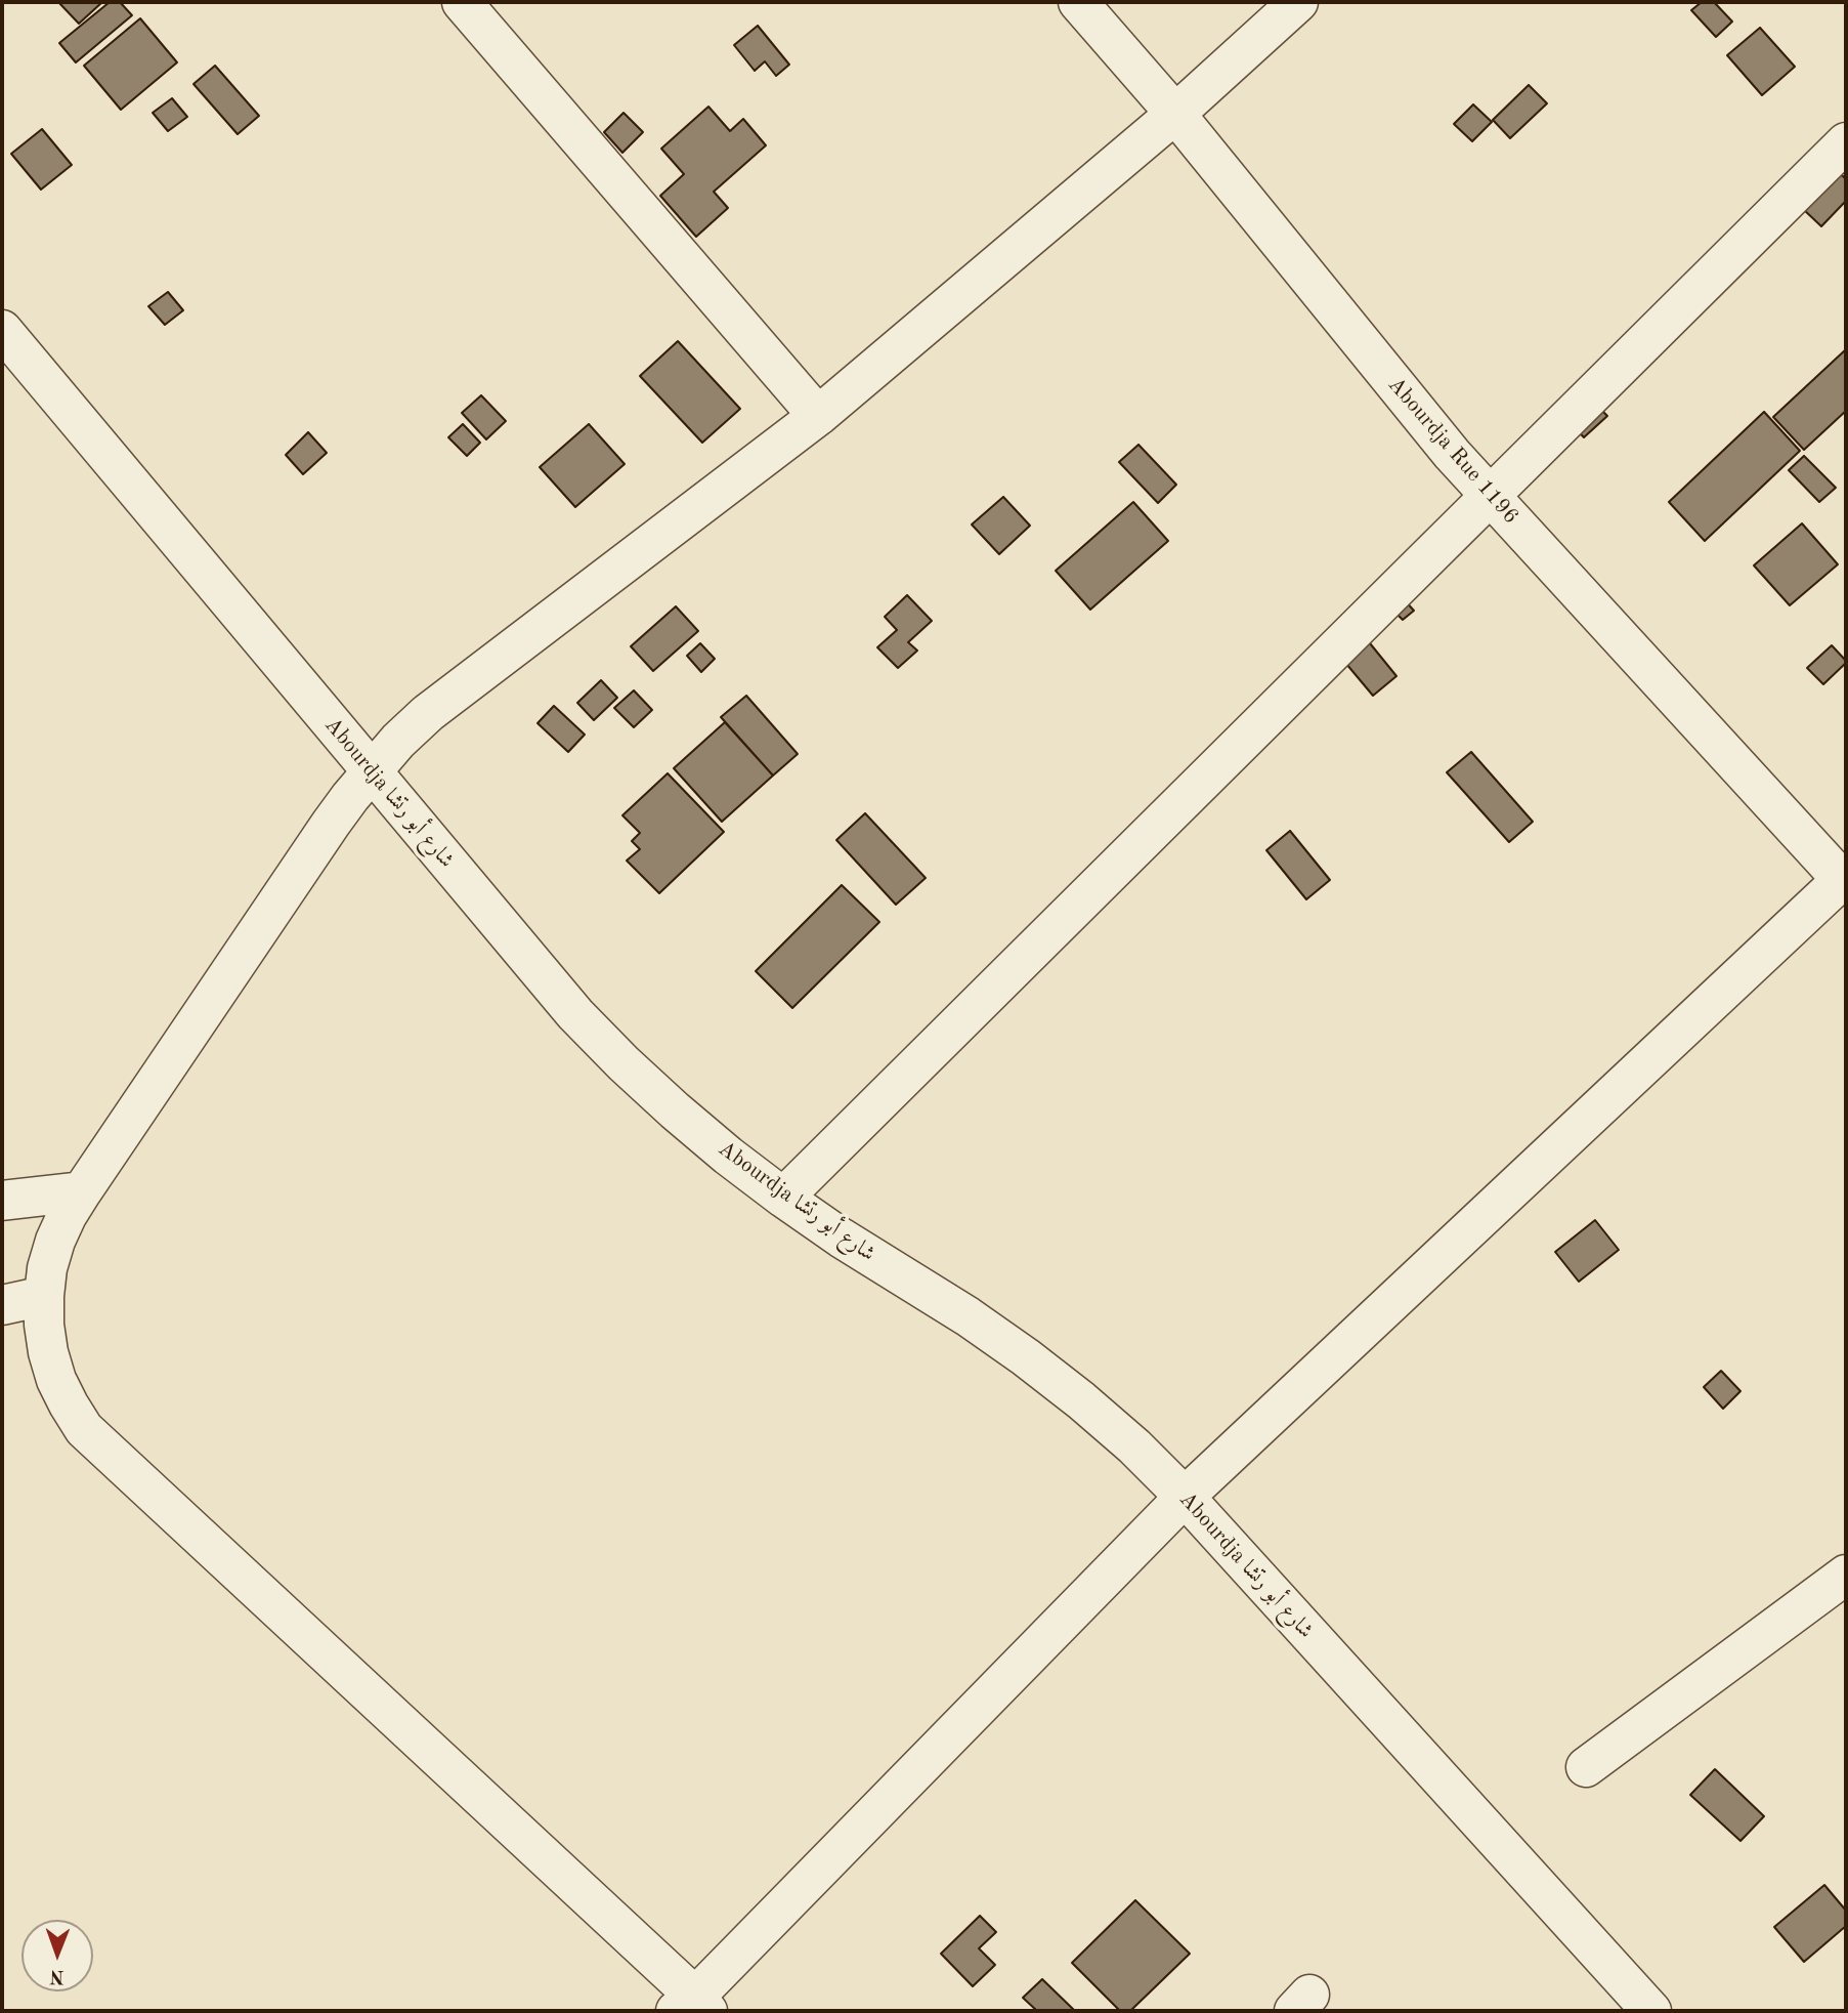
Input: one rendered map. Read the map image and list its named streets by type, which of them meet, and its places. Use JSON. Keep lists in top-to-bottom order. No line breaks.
{"streets":{"street":["Abourdja Rue 1196","Abourdja شارع أبو رتشا"]},"north":"bottom"}
